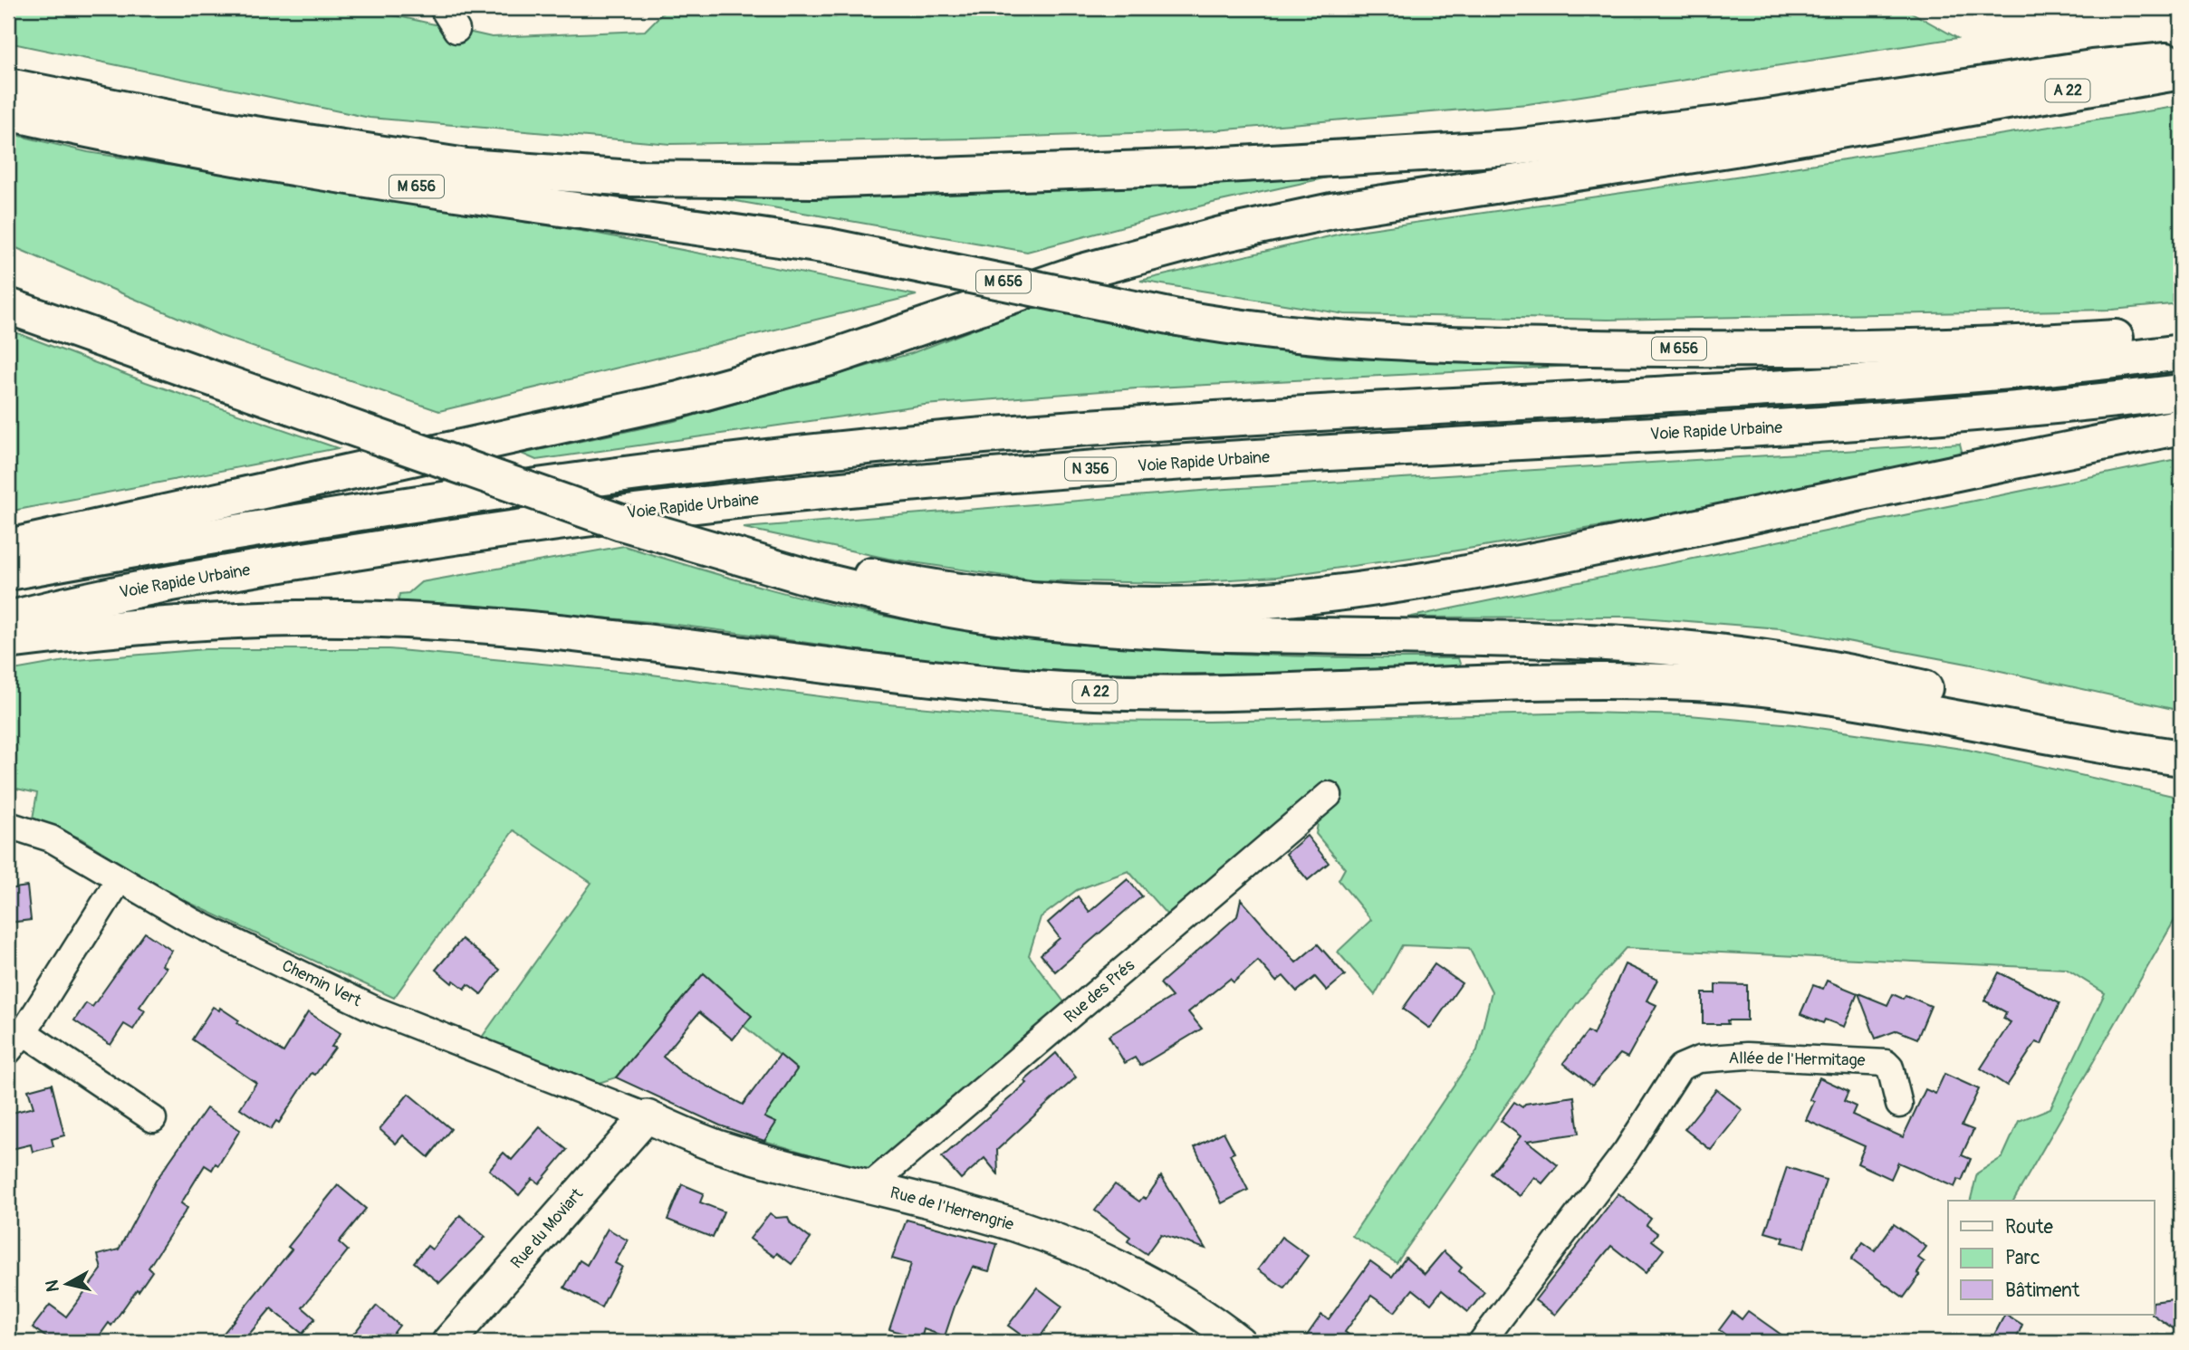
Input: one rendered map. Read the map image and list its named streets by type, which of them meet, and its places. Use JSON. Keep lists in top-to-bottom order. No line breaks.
{"streets":{"highway":["A 22","M 656","Voie Rapide Urbaine","N 356"],"street":["Chemin Vert","Rue des Prés","Allée de l'Hermitage","Rue de l'Herrengrie","Rue du Moviart"]},"crossings":[["Chemin Vert","Rue de l'Herrengrie"],["Chemin Vert","Rue du Moviart"],["Rue des Prés","Rue de l'Herrengrie"],["Rue de l'Herrengrie","Rue du Moviart"]],"legend":["Route","Parc","Bâtiment"],"north":"left"}
